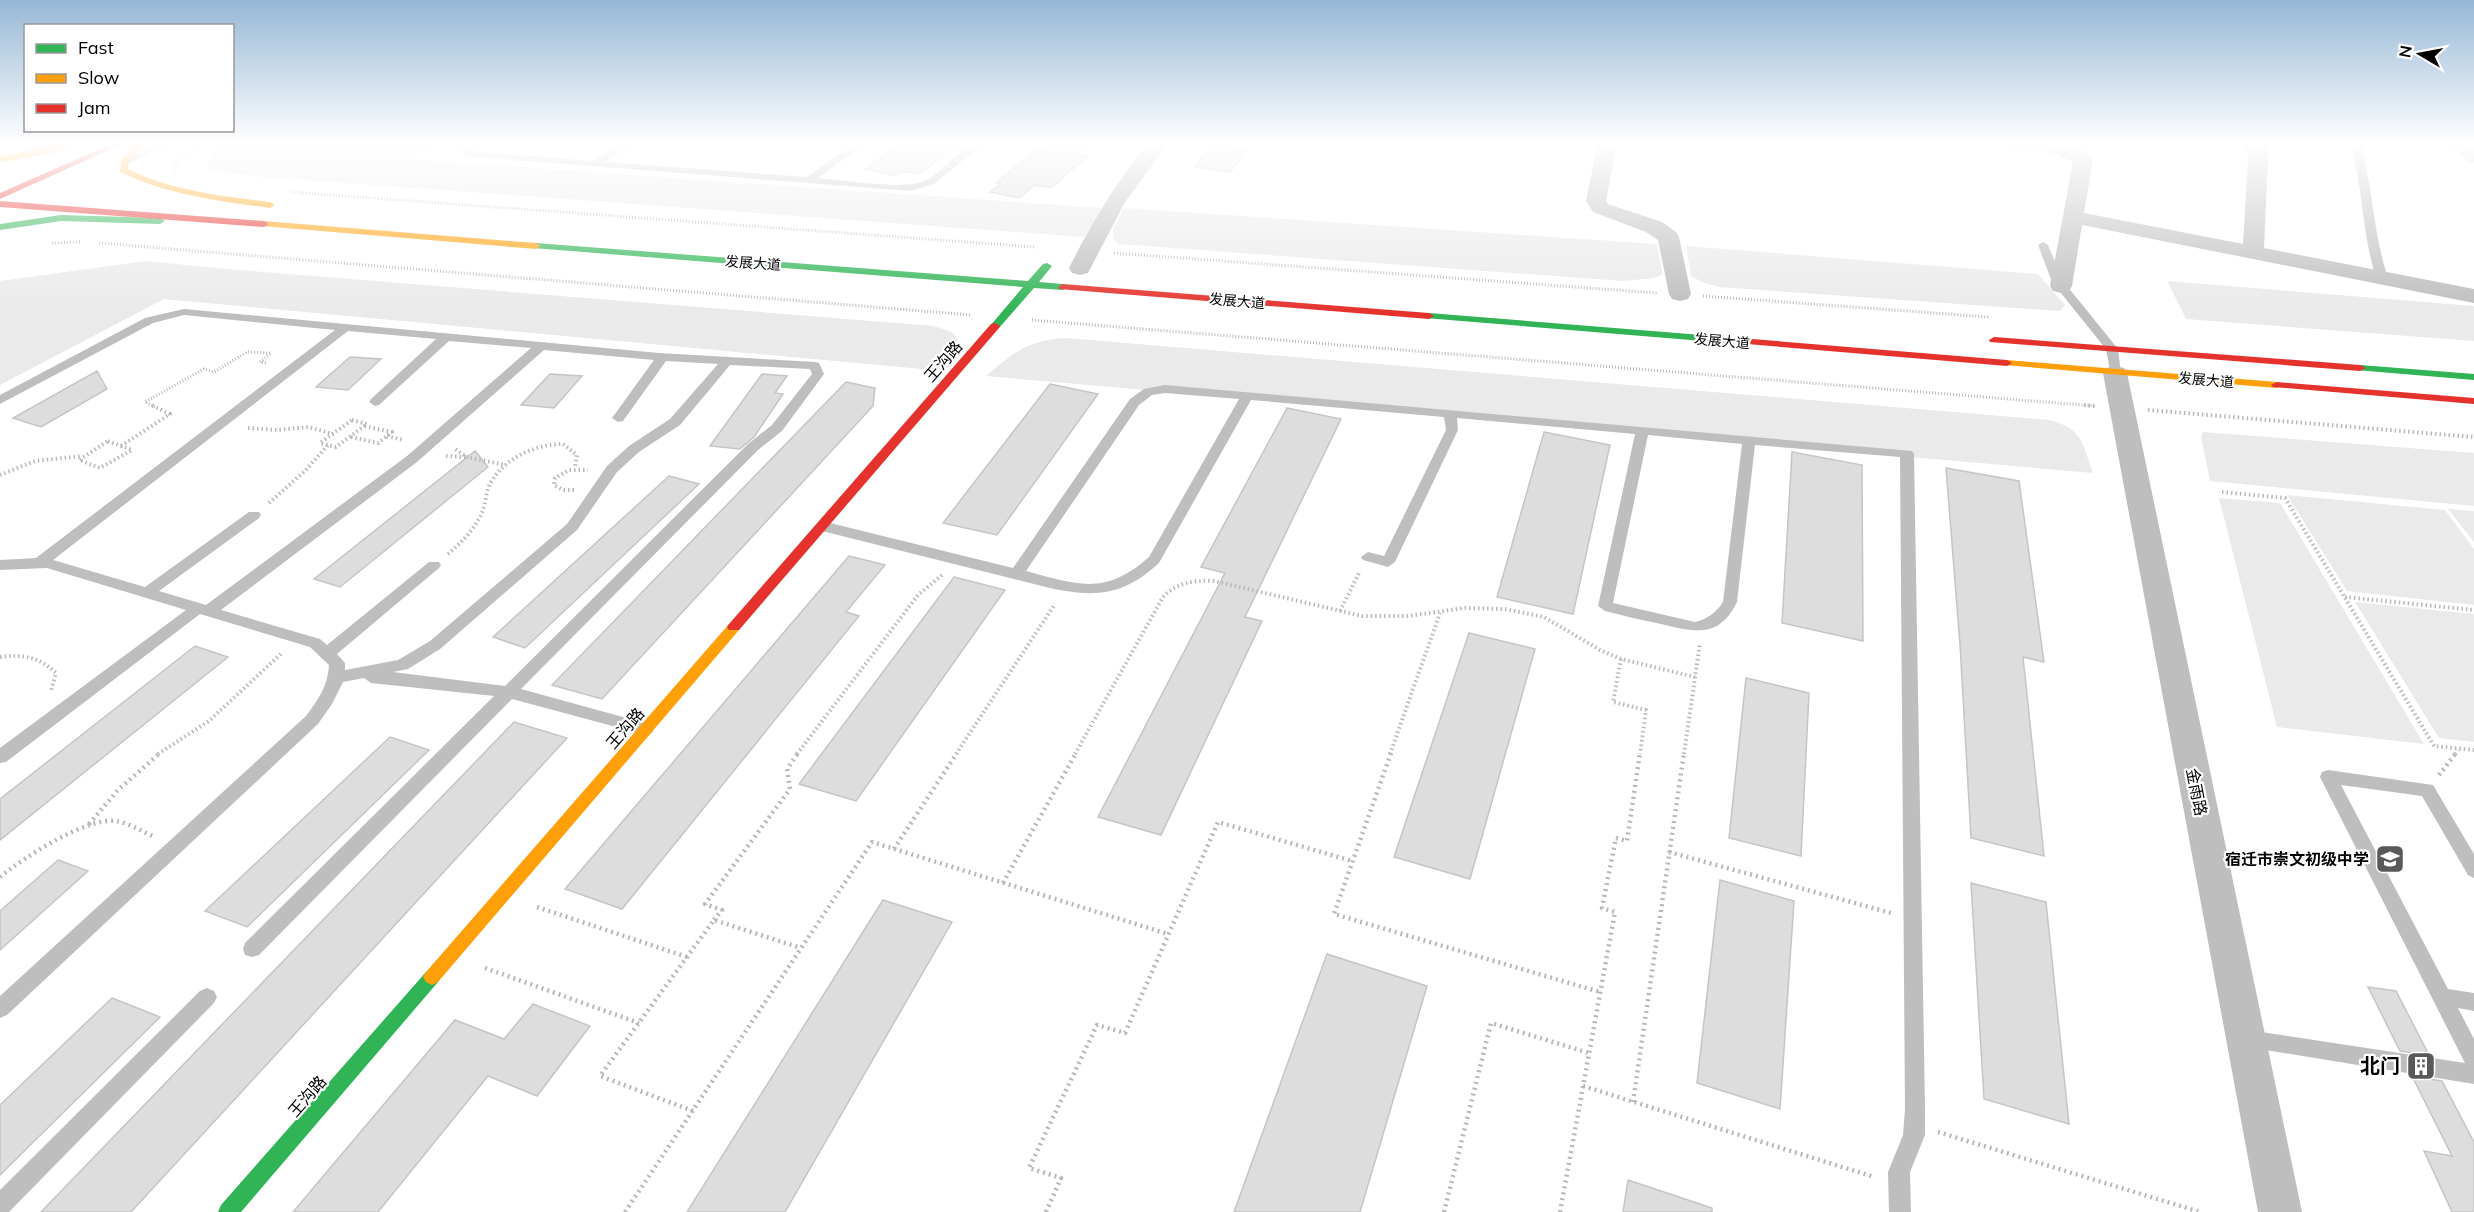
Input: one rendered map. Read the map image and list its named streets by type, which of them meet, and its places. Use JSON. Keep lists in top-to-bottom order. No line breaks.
{"streets":{"main road":["发展大道","王沟路"],"street":["金雨路"]},"crossings":[["发展大道","王沟路"],["发展大道","金雨路"]],"places":{"school or university":["宿迁市崇文初级中学"],"building":["北门"]},"legend":["Fast","Slow","Jam"],"north":"left"}
